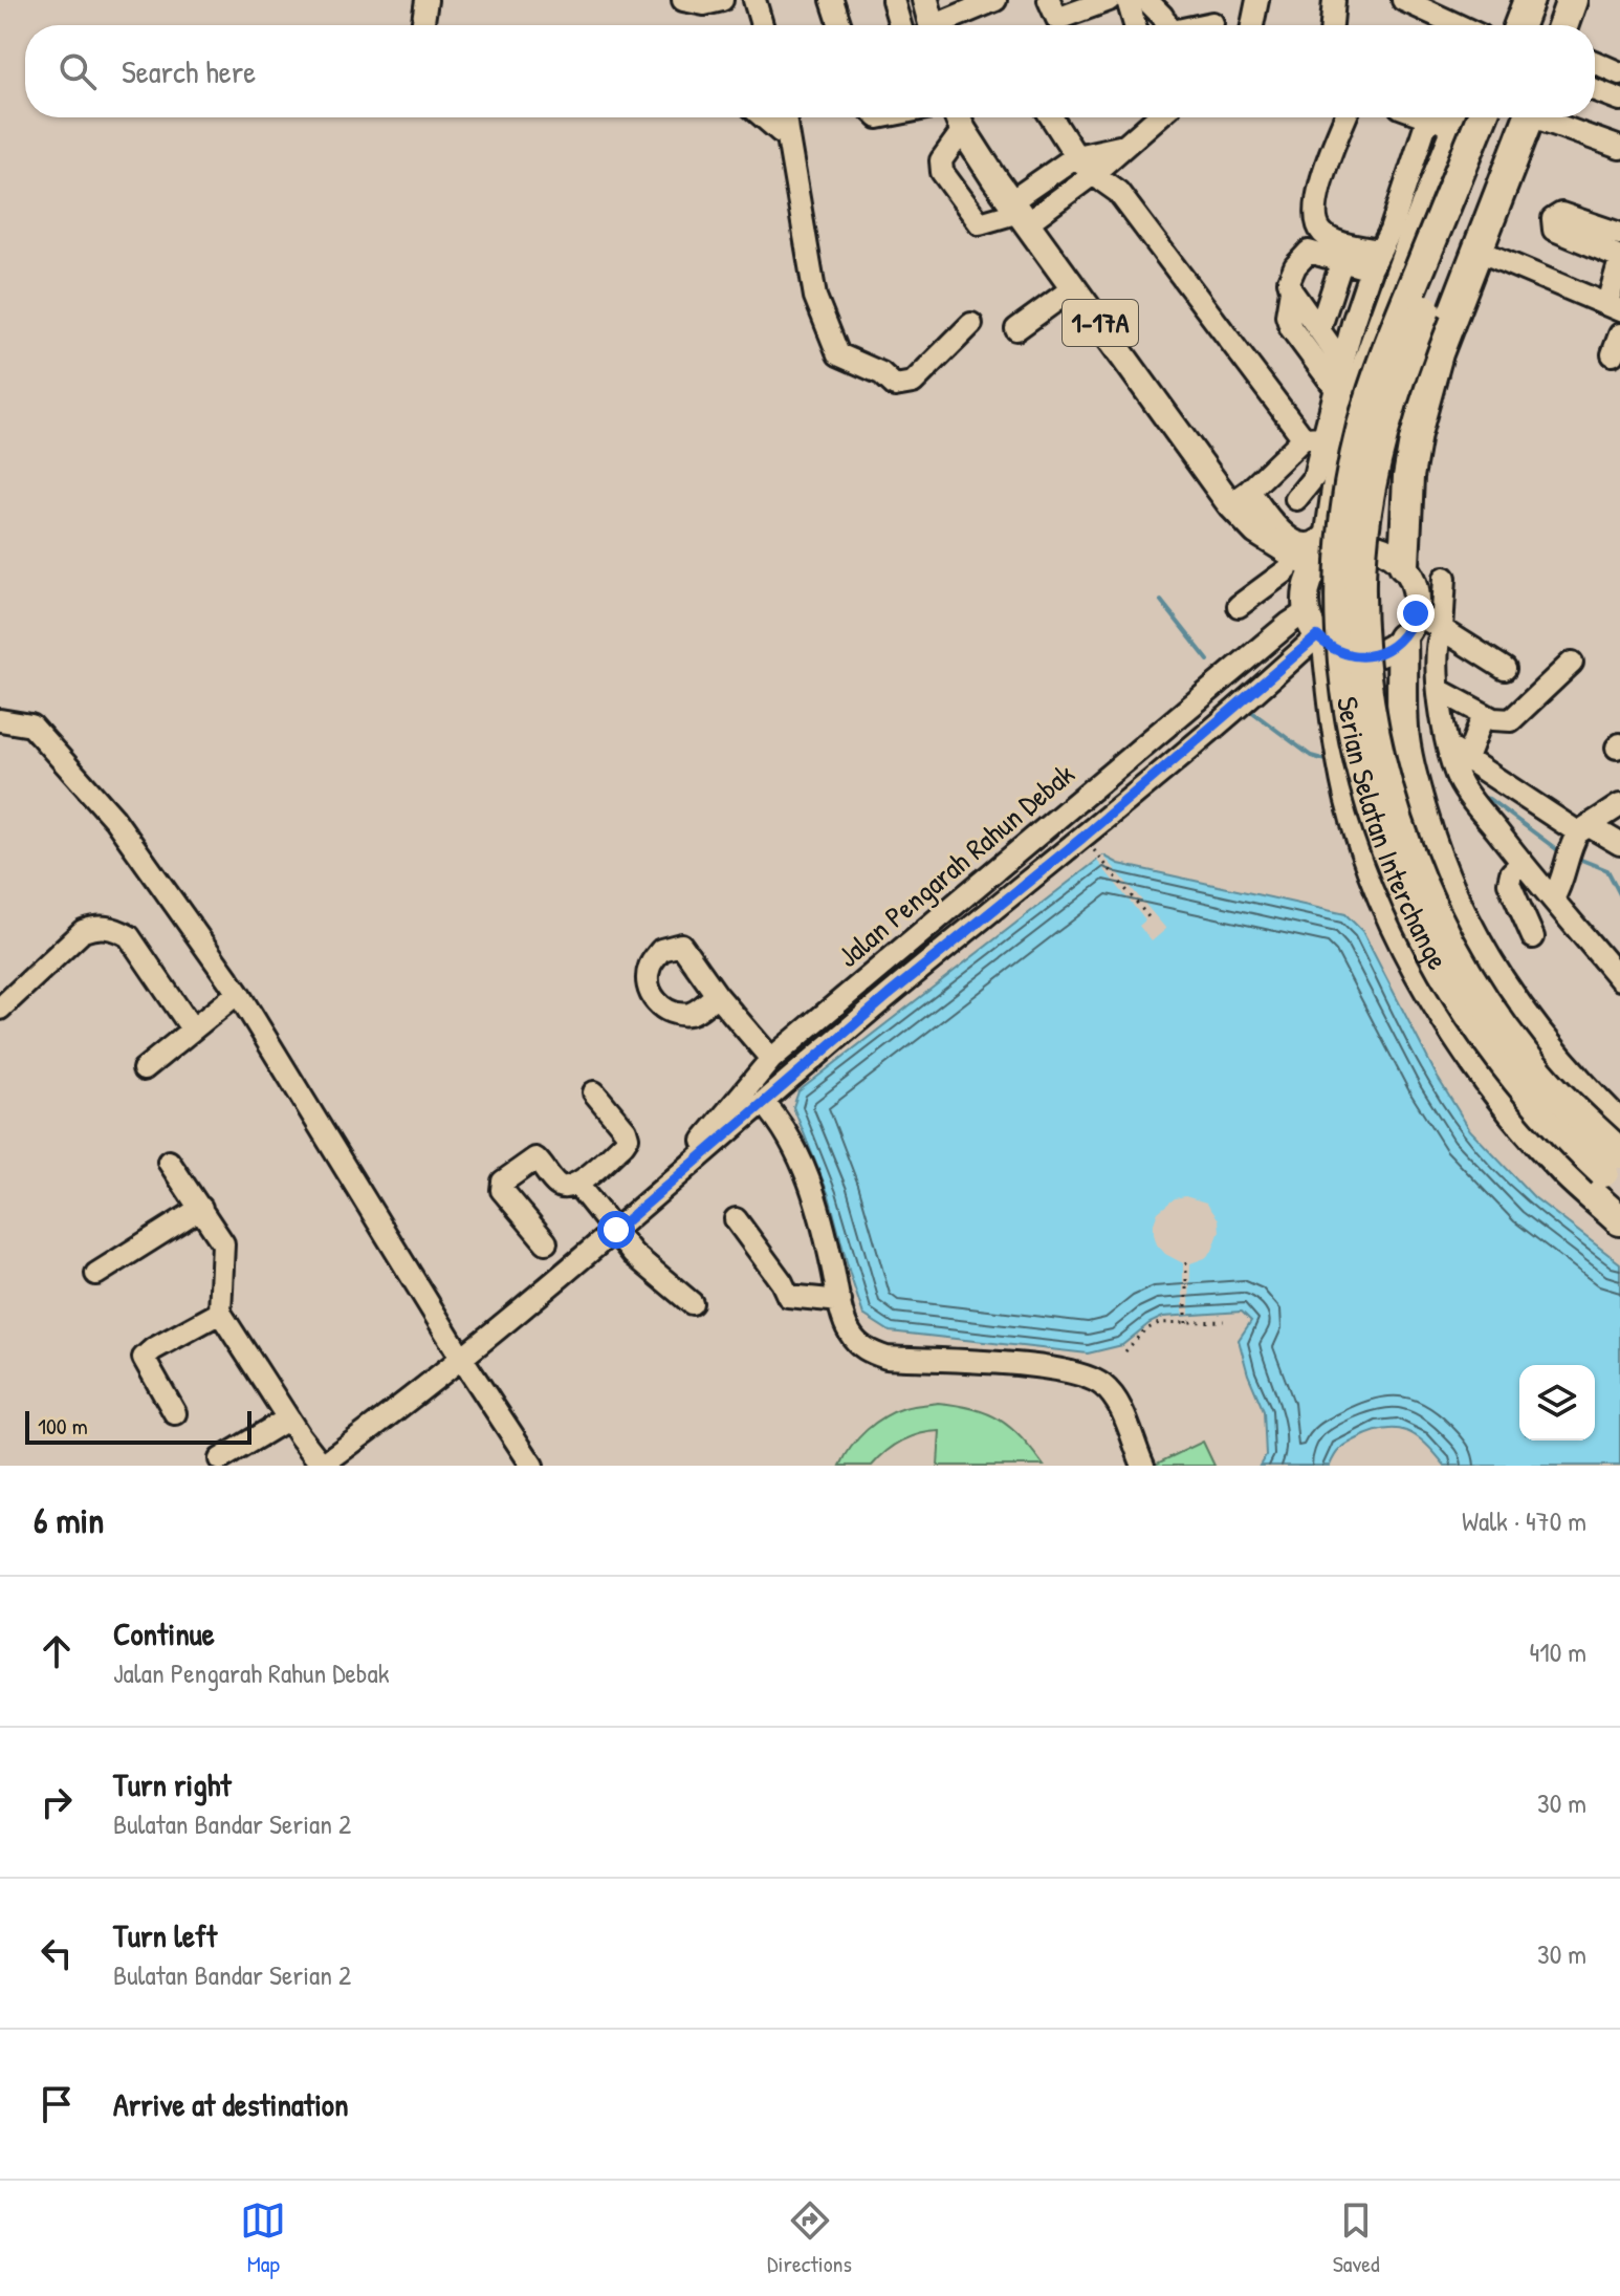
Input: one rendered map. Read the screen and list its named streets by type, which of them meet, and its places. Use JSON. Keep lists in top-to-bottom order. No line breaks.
{"streets":{"highway":["Serian Selatan Interchange"],"main road":["1-17A"],"street":["Jalan Pengarah Rahun Debak"]},"crossings":[["1-17A","Jalan Pengarah Rahun Debak"]],"scale_bar":"100 m","page":{"search":"Search here","scale":"100 m","heading":["6 min","Walk · 470 m"],"list":[["Continue","Jalan Pengarah Rahun Debak","410 m"],["Turn right","Bulatan Bandar Serian 2","30 m"],["Turn left","Bulatan Bandar Serian 2","30 m"],"Arrive at destination"],"nav":["Map","Directions","Saved"]}}
